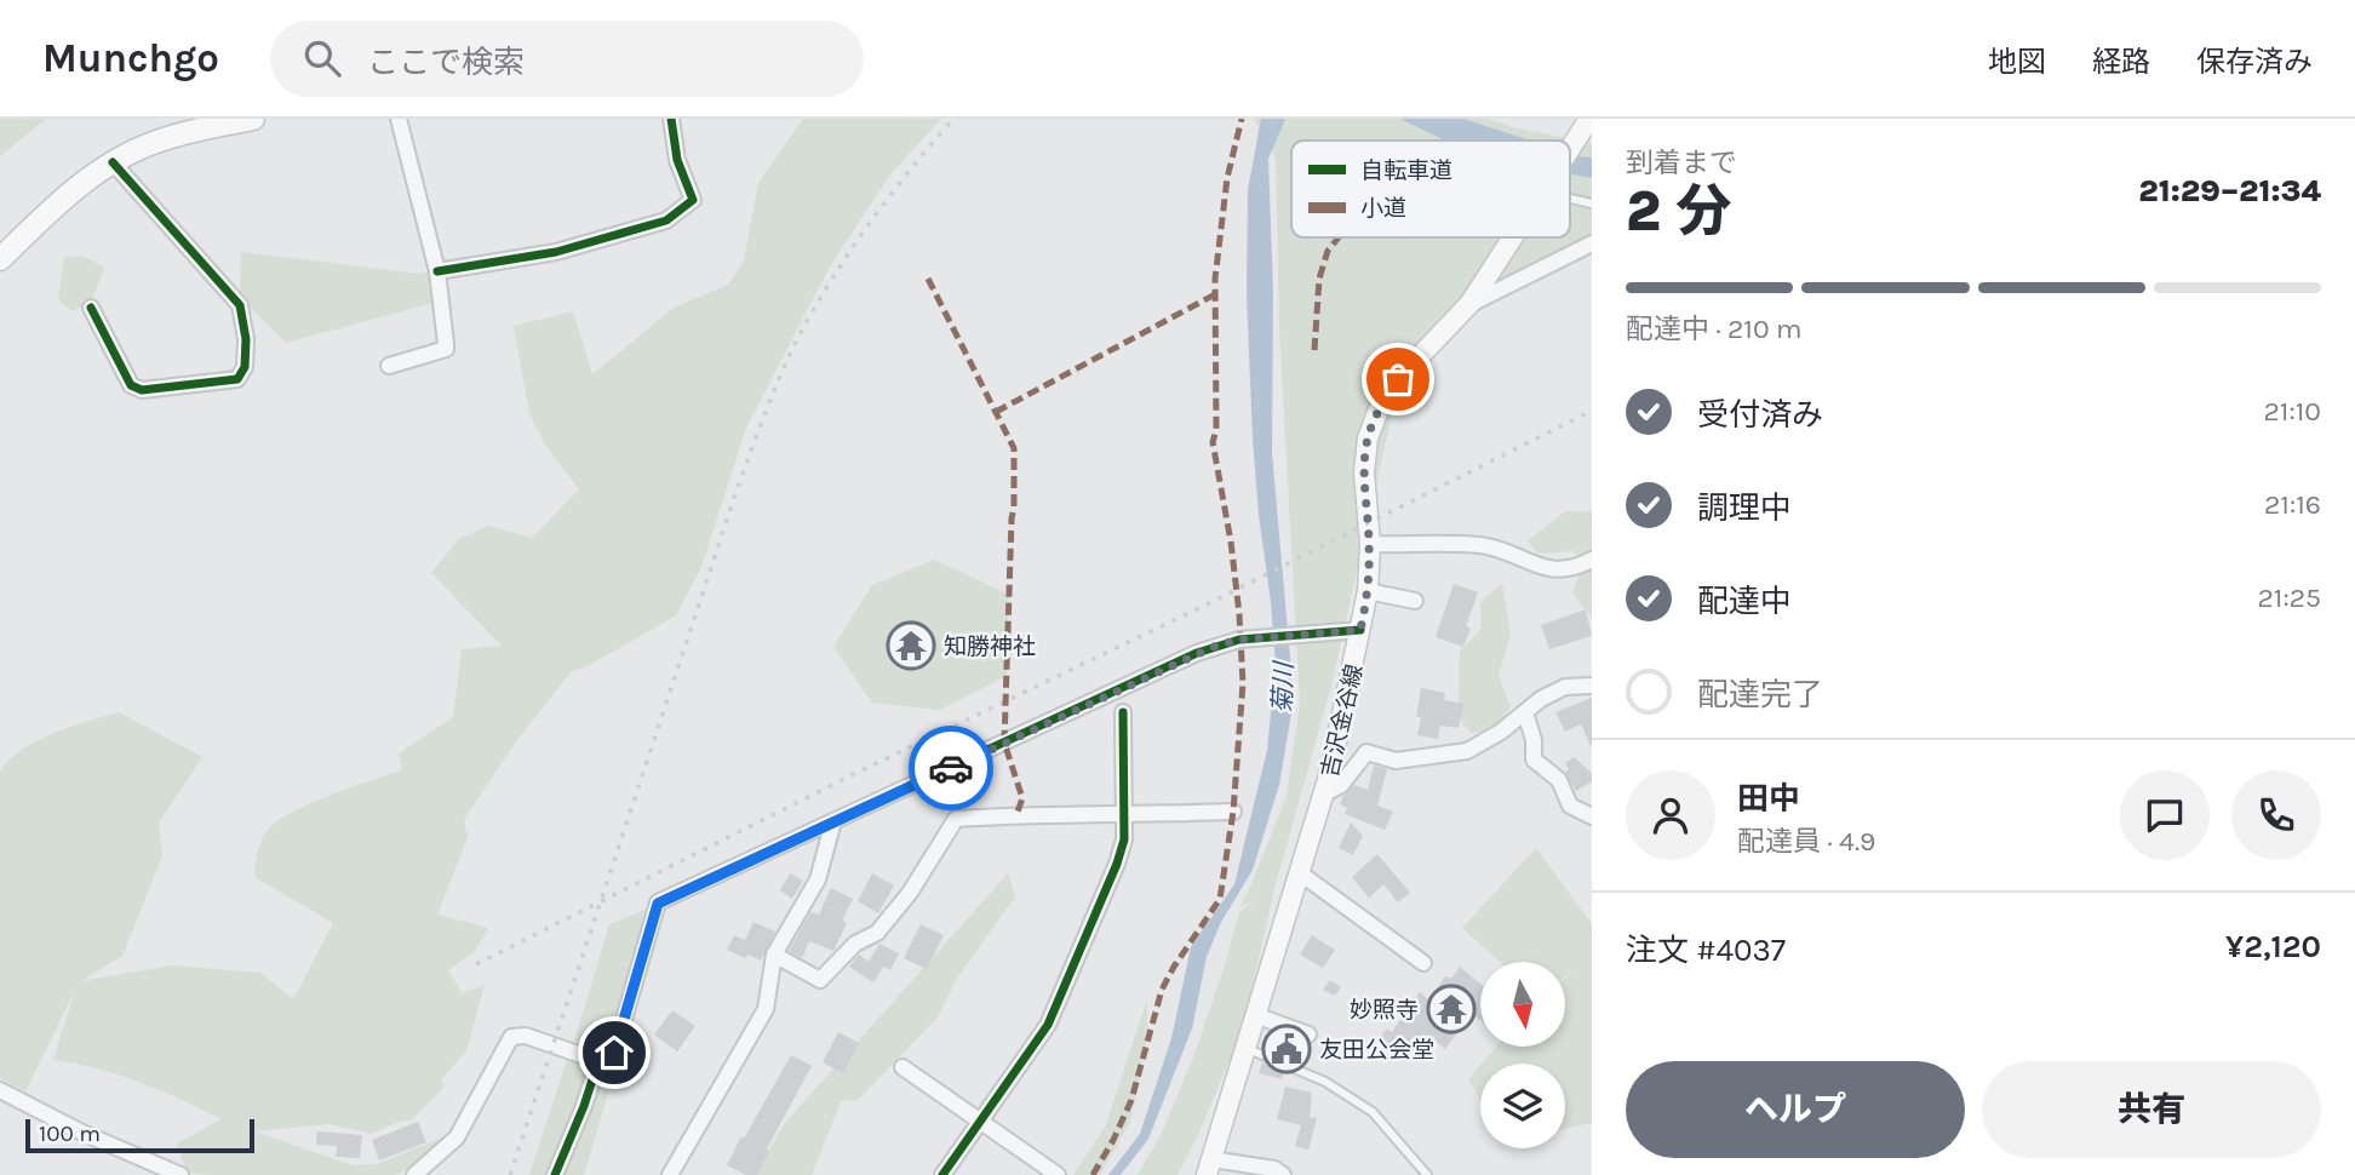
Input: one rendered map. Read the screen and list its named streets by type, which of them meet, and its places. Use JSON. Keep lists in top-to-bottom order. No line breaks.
{"streets":{"main road":["吉沢金谷線"]},"water":["菊川"],"places":{"temple":["知勝神社","妙照寺"],"public building":["友田公会堂"]},"legend":["自転車道","小道"],"scale_bar":"100 m","north":"bottom","page":{"header":"Munchgo","search":"ここで検索","nav":["地図","経路","保存済み"],"heading":["2 分","到着まで","21:29–21:34"],"panel":["田中","配達員 · 4.9","注文 #4037","¥2,120"],"bar":"配達中 · 210 m","list":[["受付済み","21:10"],["調理中","21:16"],["配達中","21:25"],"配達完了"],"buttons":["ヘルプ","共有"],"scale":"100 m"}}
